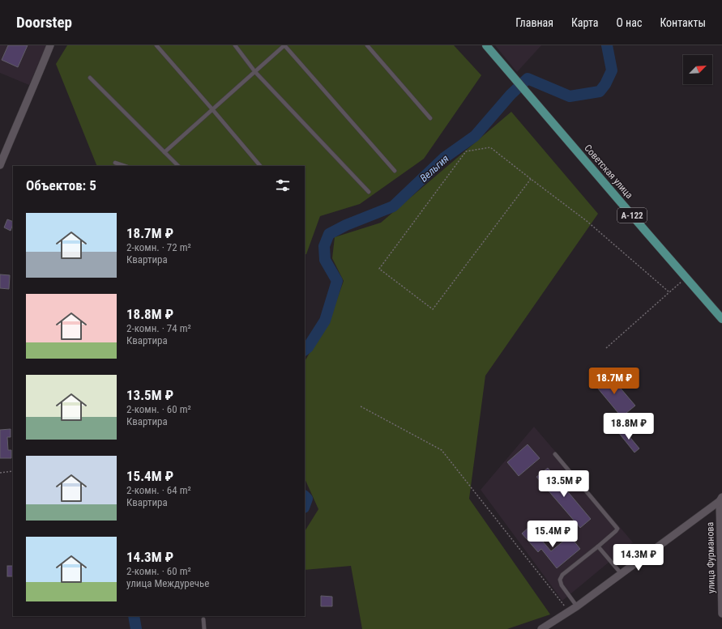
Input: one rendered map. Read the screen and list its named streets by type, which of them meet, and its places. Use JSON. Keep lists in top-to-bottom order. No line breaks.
{"streets":{"main road":["Советская улица","А-122"],"street":["улица Фурманова"]},"water":["Вельгия"],"north":"top right","page":{"header":"Doorstep","nav":["Главная","Карта","О нас","Контакты"],"heading":"Объектов: 5","list":[{"name":"18.7M ₽","note":"2-комн. · 72 m² · Квартира"},{"name":"18.8M ₽","note":"2-комн. · 74 m² · Квартира"},{"name":"13.5M ₽","note":"2-комн. · 60 m² · Квартира"},{"name":"15.4M ₽","note":"2-комн. · 64 m² · Квартира"},{"name":"14.3M ₽","note":"2-комн. · 60 m² · улица Междуречье"}],"price":["18.7M ₽","18.8M ₽","13.5M ₽","15.4M ₽","14.3M ₽"]}}
